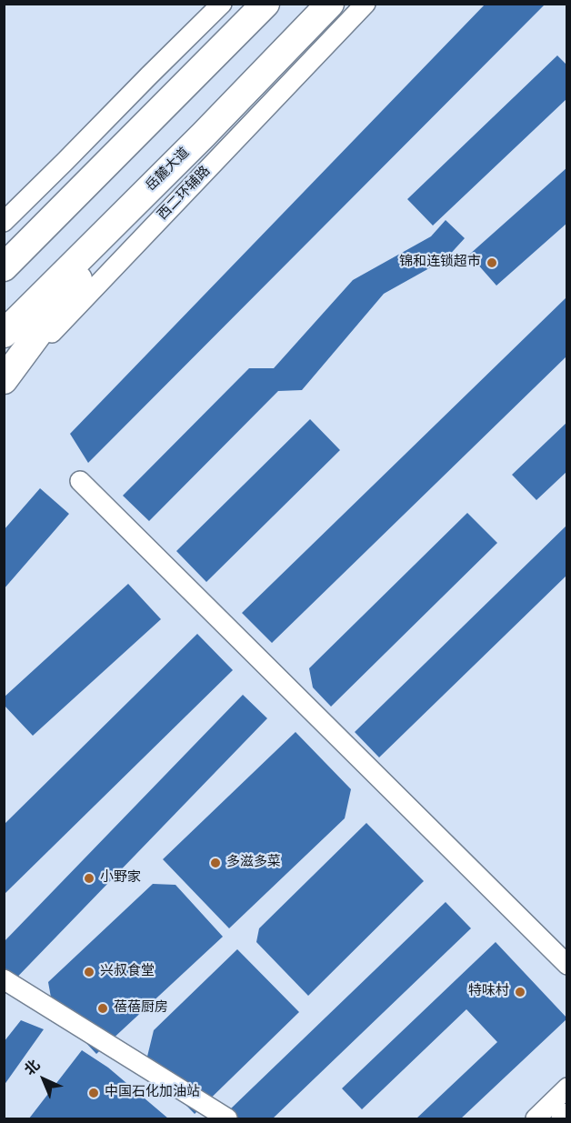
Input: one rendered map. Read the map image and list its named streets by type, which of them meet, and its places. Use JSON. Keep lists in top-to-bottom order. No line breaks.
{"streets":{"highway":["岳麓大道"],"street":["西二环辅路"]},"places":["锦和连锁超市","多滋多菜","小野家","兴叔食堂","特味村","蓓蓓厨房","中国石化加油站"],"north":"top left"}
